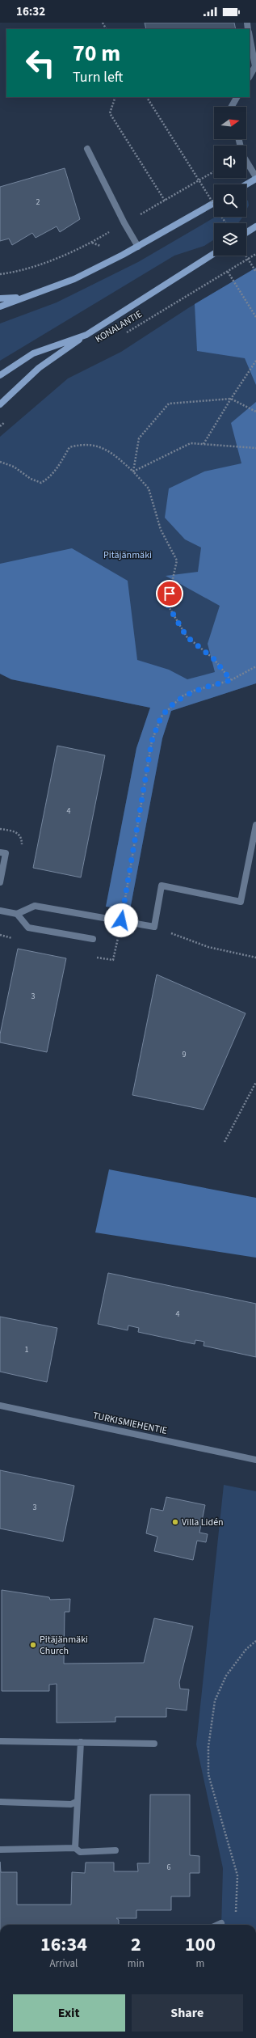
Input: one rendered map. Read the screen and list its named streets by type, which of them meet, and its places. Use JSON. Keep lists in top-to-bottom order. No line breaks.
{"streets":{"main road":["KONALANTIE"],"street":["TURKISMIEHENTIE"]},"parks":["Pitäjänmäki"],"places":["Villa Lidén","Pitäjänmäki Church"],"house_numbers":["2","4","3","9","4","1","3","6"],"north":"right","page":{"status":"16:32","turn":["70 m","Turn left"],"eta":["16:34","Arrival","2","min","100","m"],"buttons":["Exit","Share"]}}
